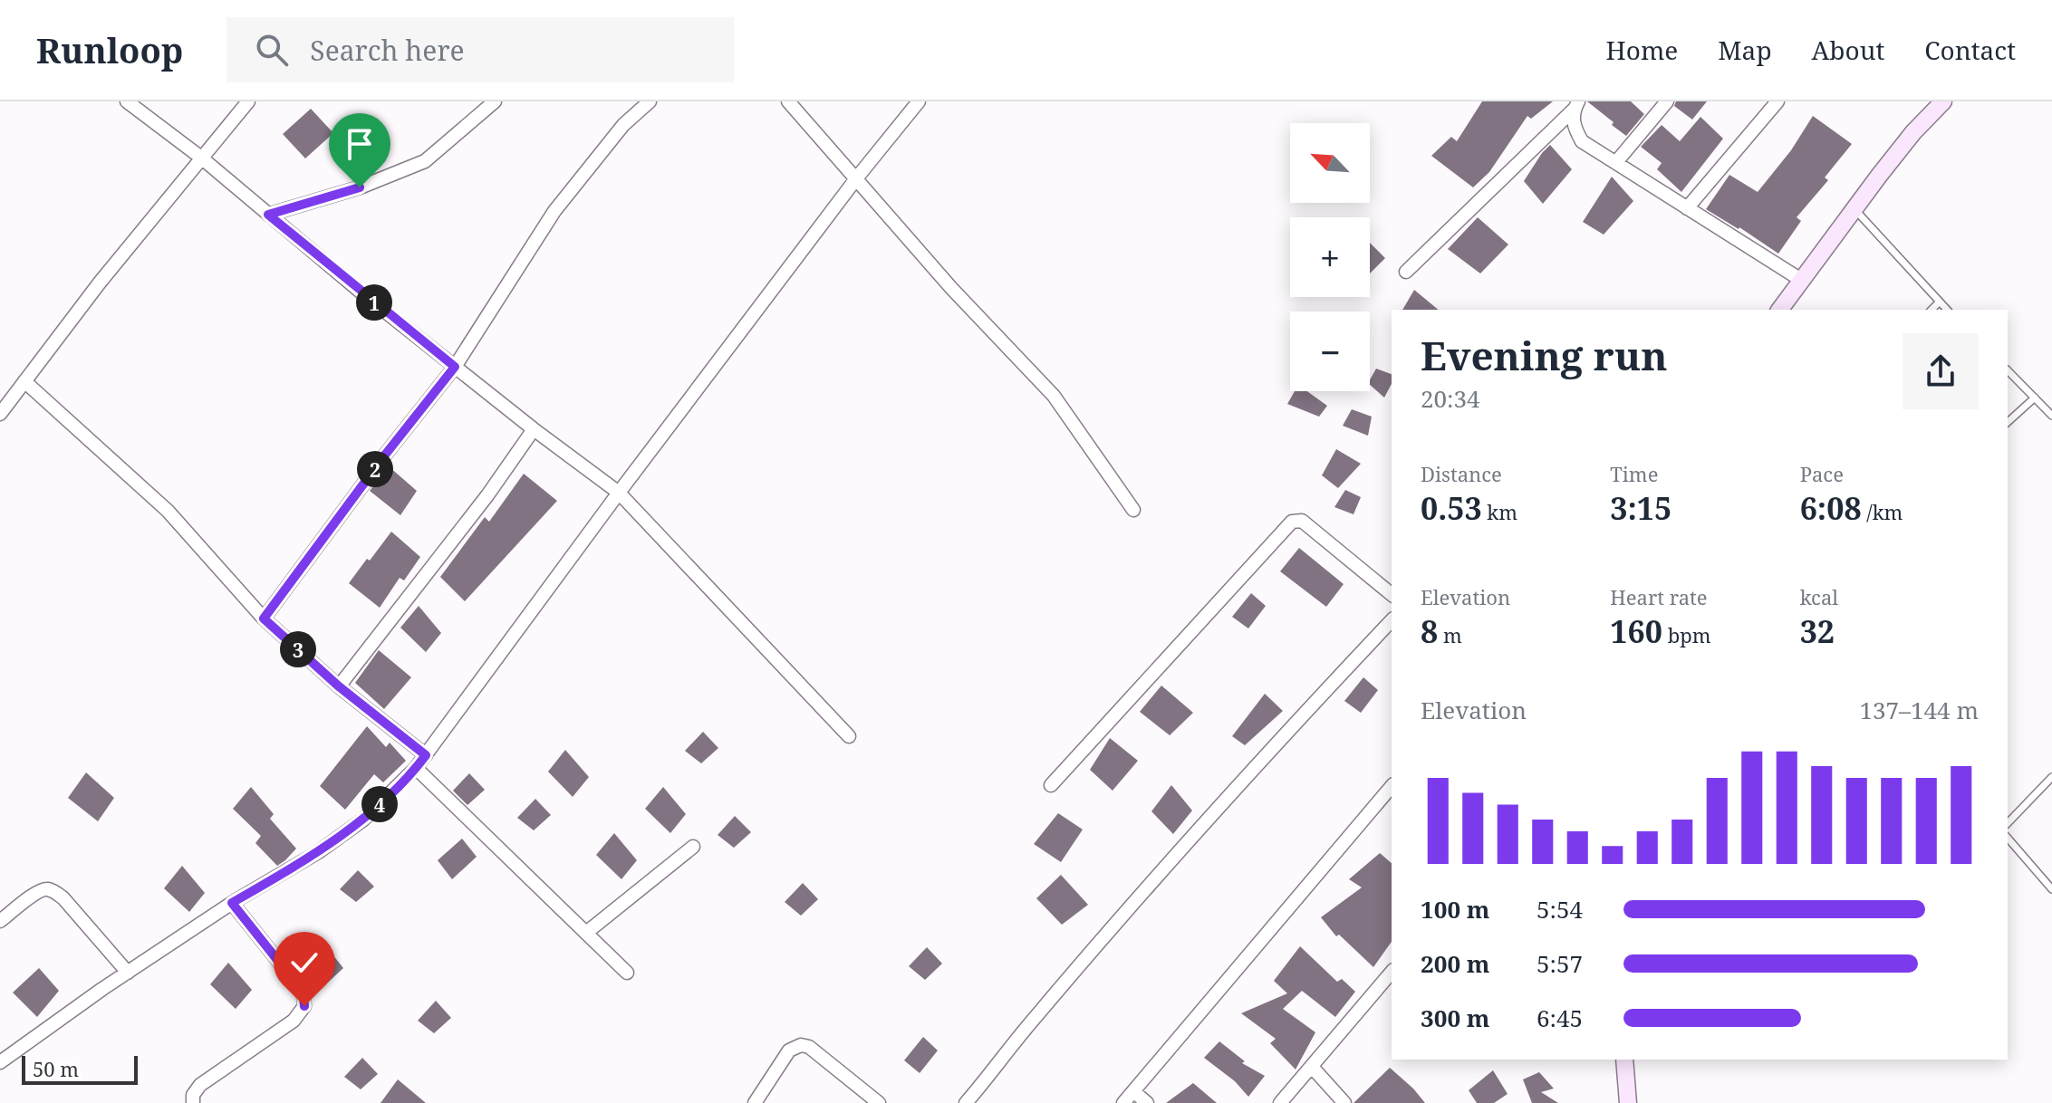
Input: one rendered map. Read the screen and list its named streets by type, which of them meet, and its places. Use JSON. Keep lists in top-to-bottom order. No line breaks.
{"scale_bar":"50 m","north":"top left","page":{"header":"Runloop","search":"Search here","nav":["Home","Map","About","Contact"],"map_buttons":["+","−"],"pins":["1","2","3","4"],"heading":["Evening run","20:34"],"stats":[["Distance","0.53 km"],["Time","3:15"],["Pace","6:08 /km"],["Elevation","8 m"],["Heart rate","160 bpm"],["kcal","32"]],"chart":["Elevation","137–144 m"],"list":[{"name":"100 m","note":"5:54"},{"name":"200 m","note":"5:57"},{"name":"300 m","note":"6:45"}],"scale":"50 m"}}
